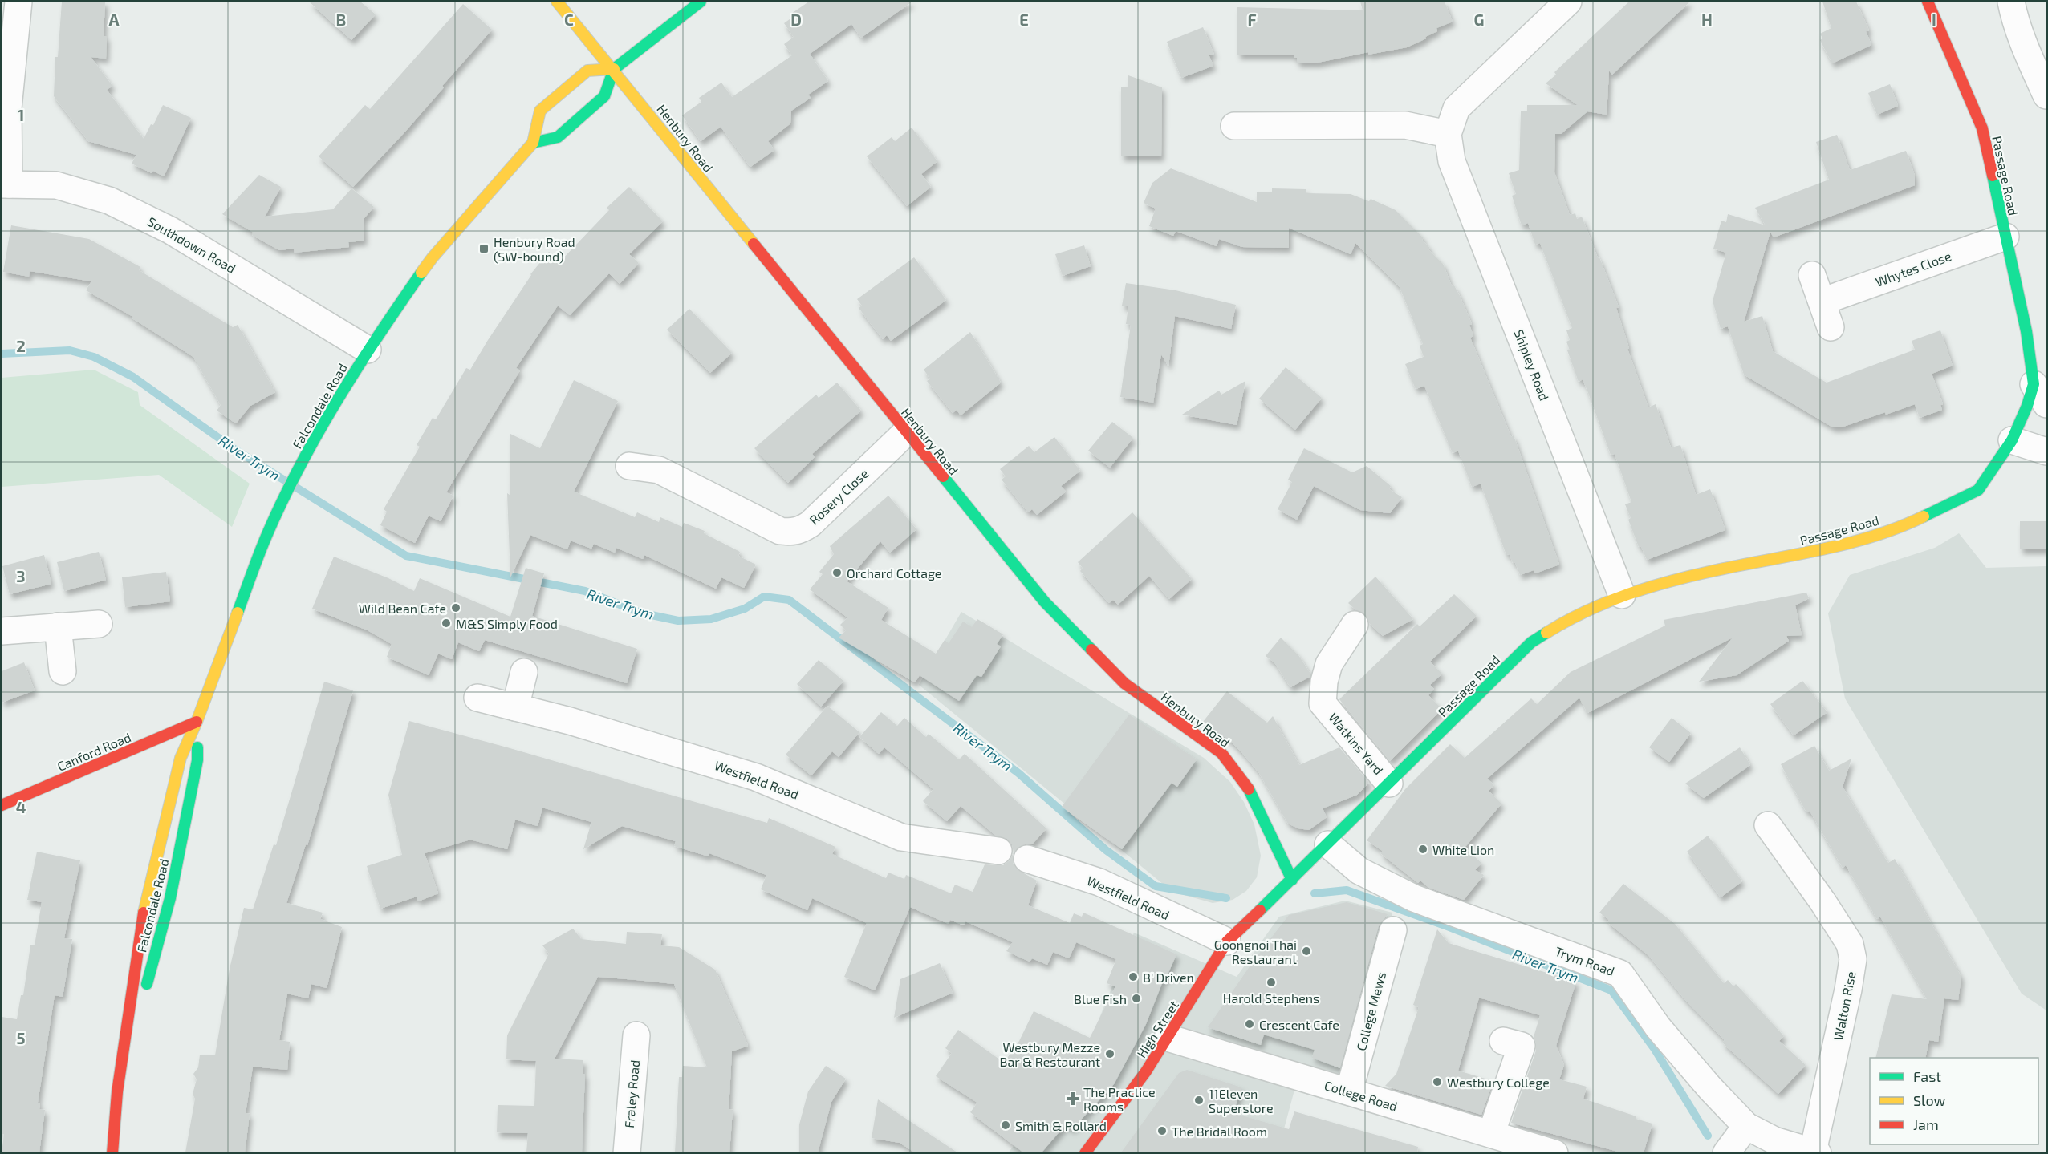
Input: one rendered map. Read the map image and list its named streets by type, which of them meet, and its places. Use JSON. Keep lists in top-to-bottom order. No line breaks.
{"streets":{"main road":["Henbury Road","Passage Road","Falcondale Road","Canford Road","High Street"],"street":["Southdown Road","Whytes Close","Shipley Road","Rosery Close","Watkins Yard","Westfield Road","Trym Road","Walton Rise","College Mews","Fraley Road","College Road"]},"crossings":[["Henbury Road","Passage Road"],["Henbury Road","Falcondale Road"],["Henbury Road","Rosery Close"],["Henbury Road","High Street"],["Passage Road","Whytes Close"],["Passage Road","Shipley Road"],["Passage Road","Watkins Yard"],["Passage Road","Trym Road"],["Passage Road","High Street"],["Southdown Road","Falcondale Road"],["Falcondale Road","Canford Road"],["Westfield Road","High Street"],["Trym Road","Walton Rise"],["College Mews","College Road"],["High Street","College Road"]],"water":["River Trym"],"places":{"transit":["Henbury Road (SW-bound)"],"other":["Orchard Cottage","Wild Bean Cafe","M&S Simply Food","White Lion","Goongnoi Thai Restaurant","B' Driven","Harold Stephens","Blue Fish","Crescent Cafe","Westbury Mezze Bar & Restaurant","Westbury College","11Eleven Superstore","Smith & Pollard","The Bridal Room"],"health":["The Practice Rooms"]},"legend":["Fast","Slow","Jam"],"grid":{"columns":["A","B","C","D","E","F","G","H","I"],"rows":["1","2","3","4","5"]}}
